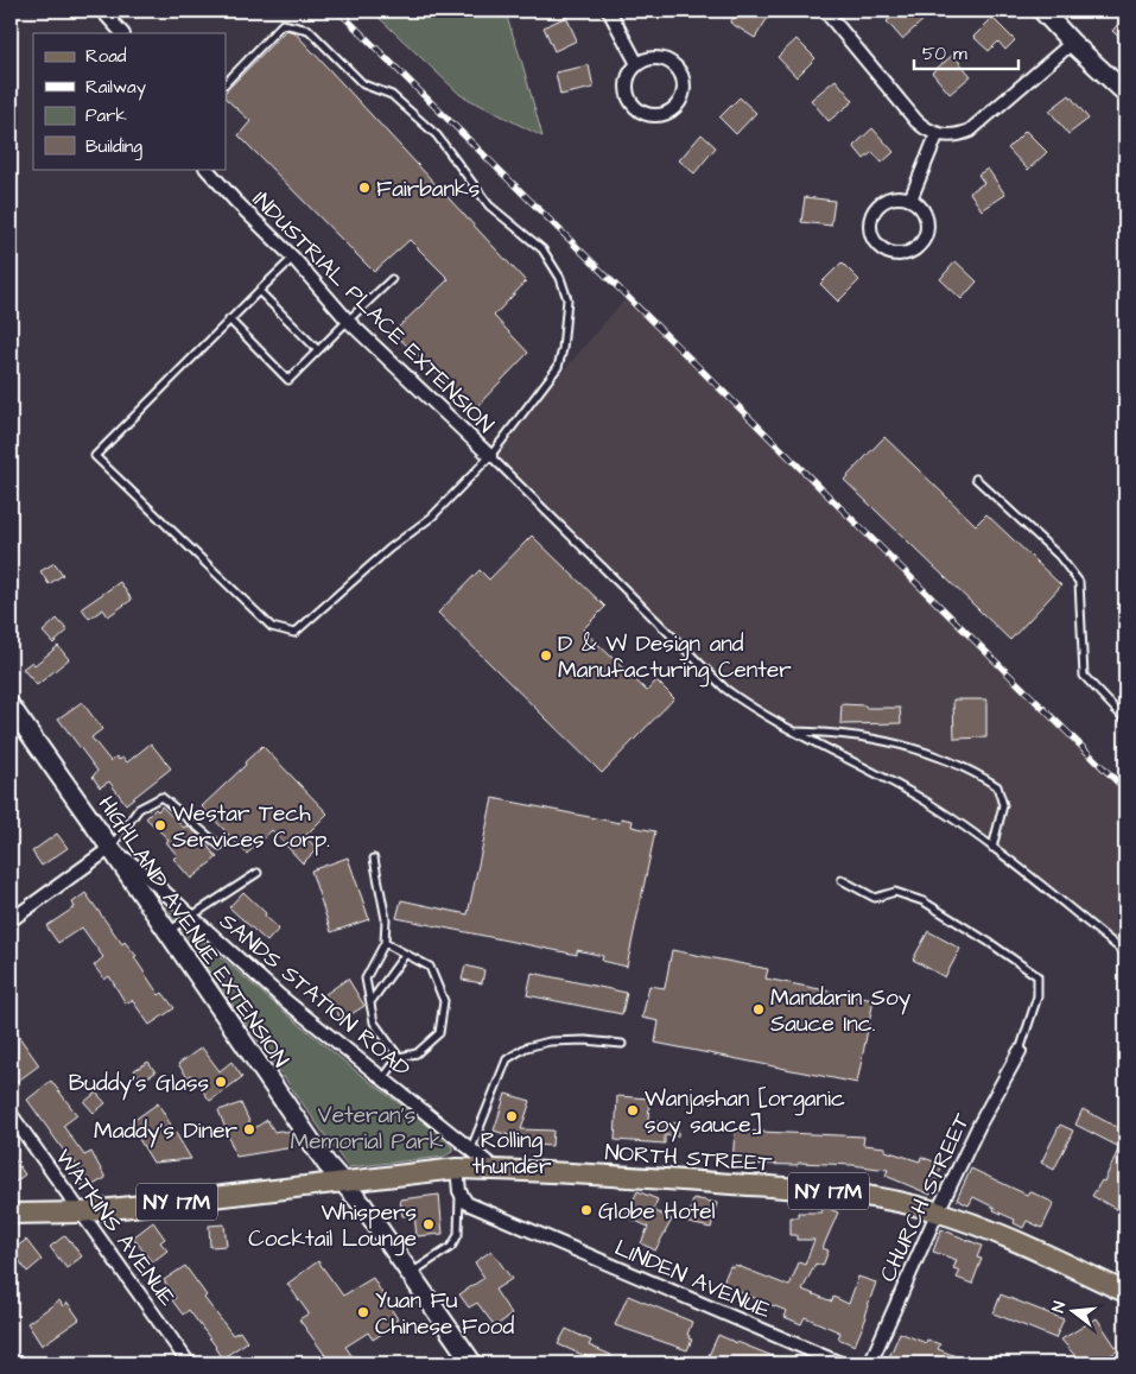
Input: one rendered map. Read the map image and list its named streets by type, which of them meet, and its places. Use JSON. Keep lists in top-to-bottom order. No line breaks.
{"streets":{"main road":["NORTH STREET","NY 17M"],"street":["INDUSTRIAL PLACE EXTENSION","HIGHLAND AVENUE EXTENSION","SANDS STATION ROAD","CHURCH STREET","WATKINS AVENUE","LINDEN AVENUE"]},"crossings":[["HIGHLAND AVENUE EXTENSION","SANDS STATION ROAD"],["HIGHLAND AVENUE EXTENSION","NY 17M"],["SANDS STATION ROAD","NORTH STREET"],["SANDS STATION ROAD","NY 17M"],["NORTH STREET","NY 17M"],["NORTH STREET","CHURCH STREET"],["NY 17M","WATKINS AVENUE"]],"parks":["Veteran's Memorial Park"],"places":["Fairbanks","D & W Design and Manufacturing Center","Westar Tech Services Corp.","Mandarin Soy Sauce Inc.","Buddy's Glass","Wanjashan [organic soy sauce]","Rolling thunder","Maddy's Diner","Globe Hotel","Whispers Cocktail Lounge","Yuan Fu Chinese Food"],"legend":["Road","Railway","Park","Building"],"scale_bar":"50 m","north":"left"}
